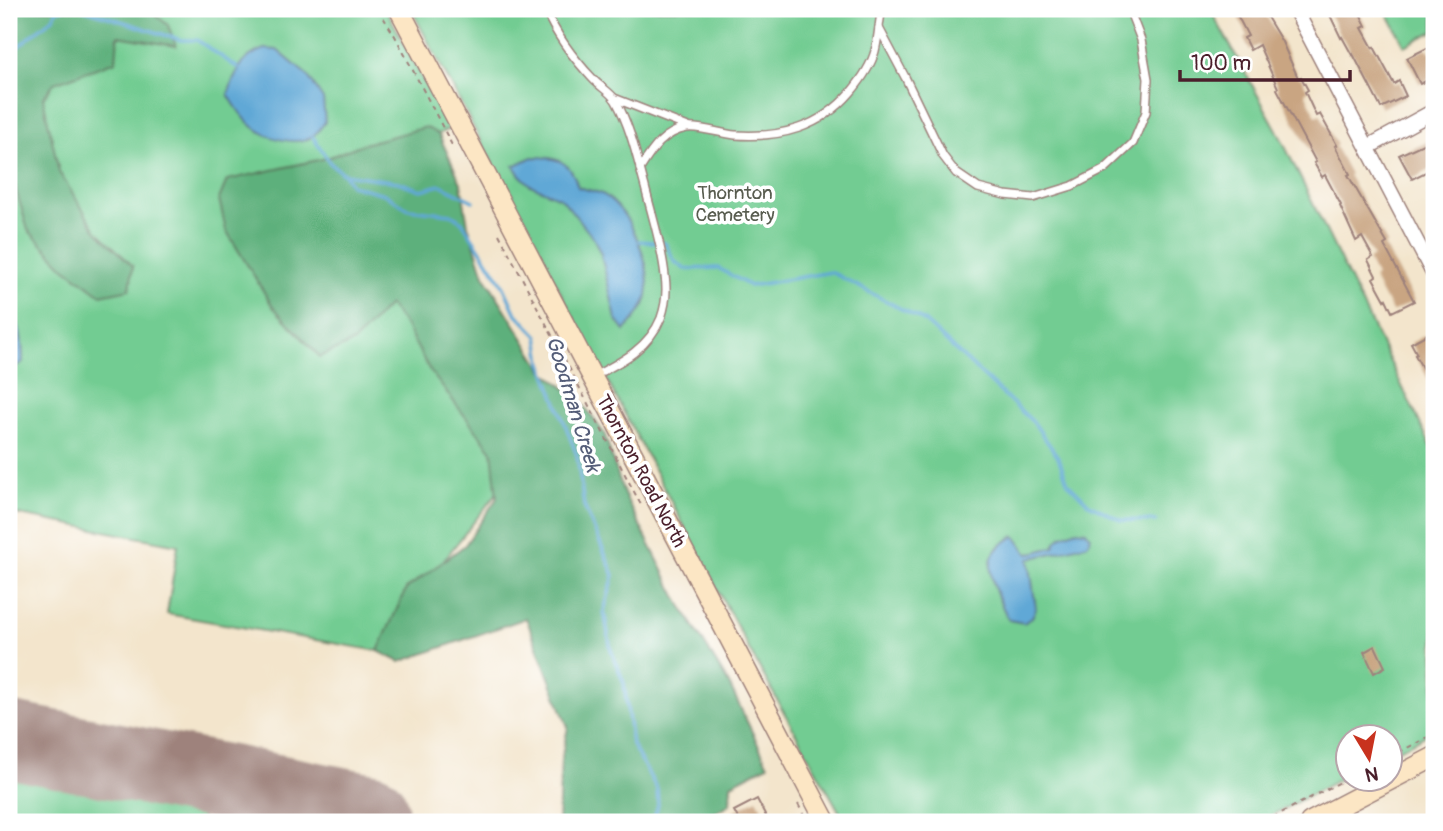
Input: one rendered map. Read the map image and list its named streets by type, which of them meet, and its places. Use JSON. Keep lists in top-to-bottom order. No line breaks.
{"streets":{"main road":["Thornton Road North"]},"water":["Goodman Creek"],"parks":["Thornton Cemetery"],"scale_bar":"100 m","north":"bottom"}
